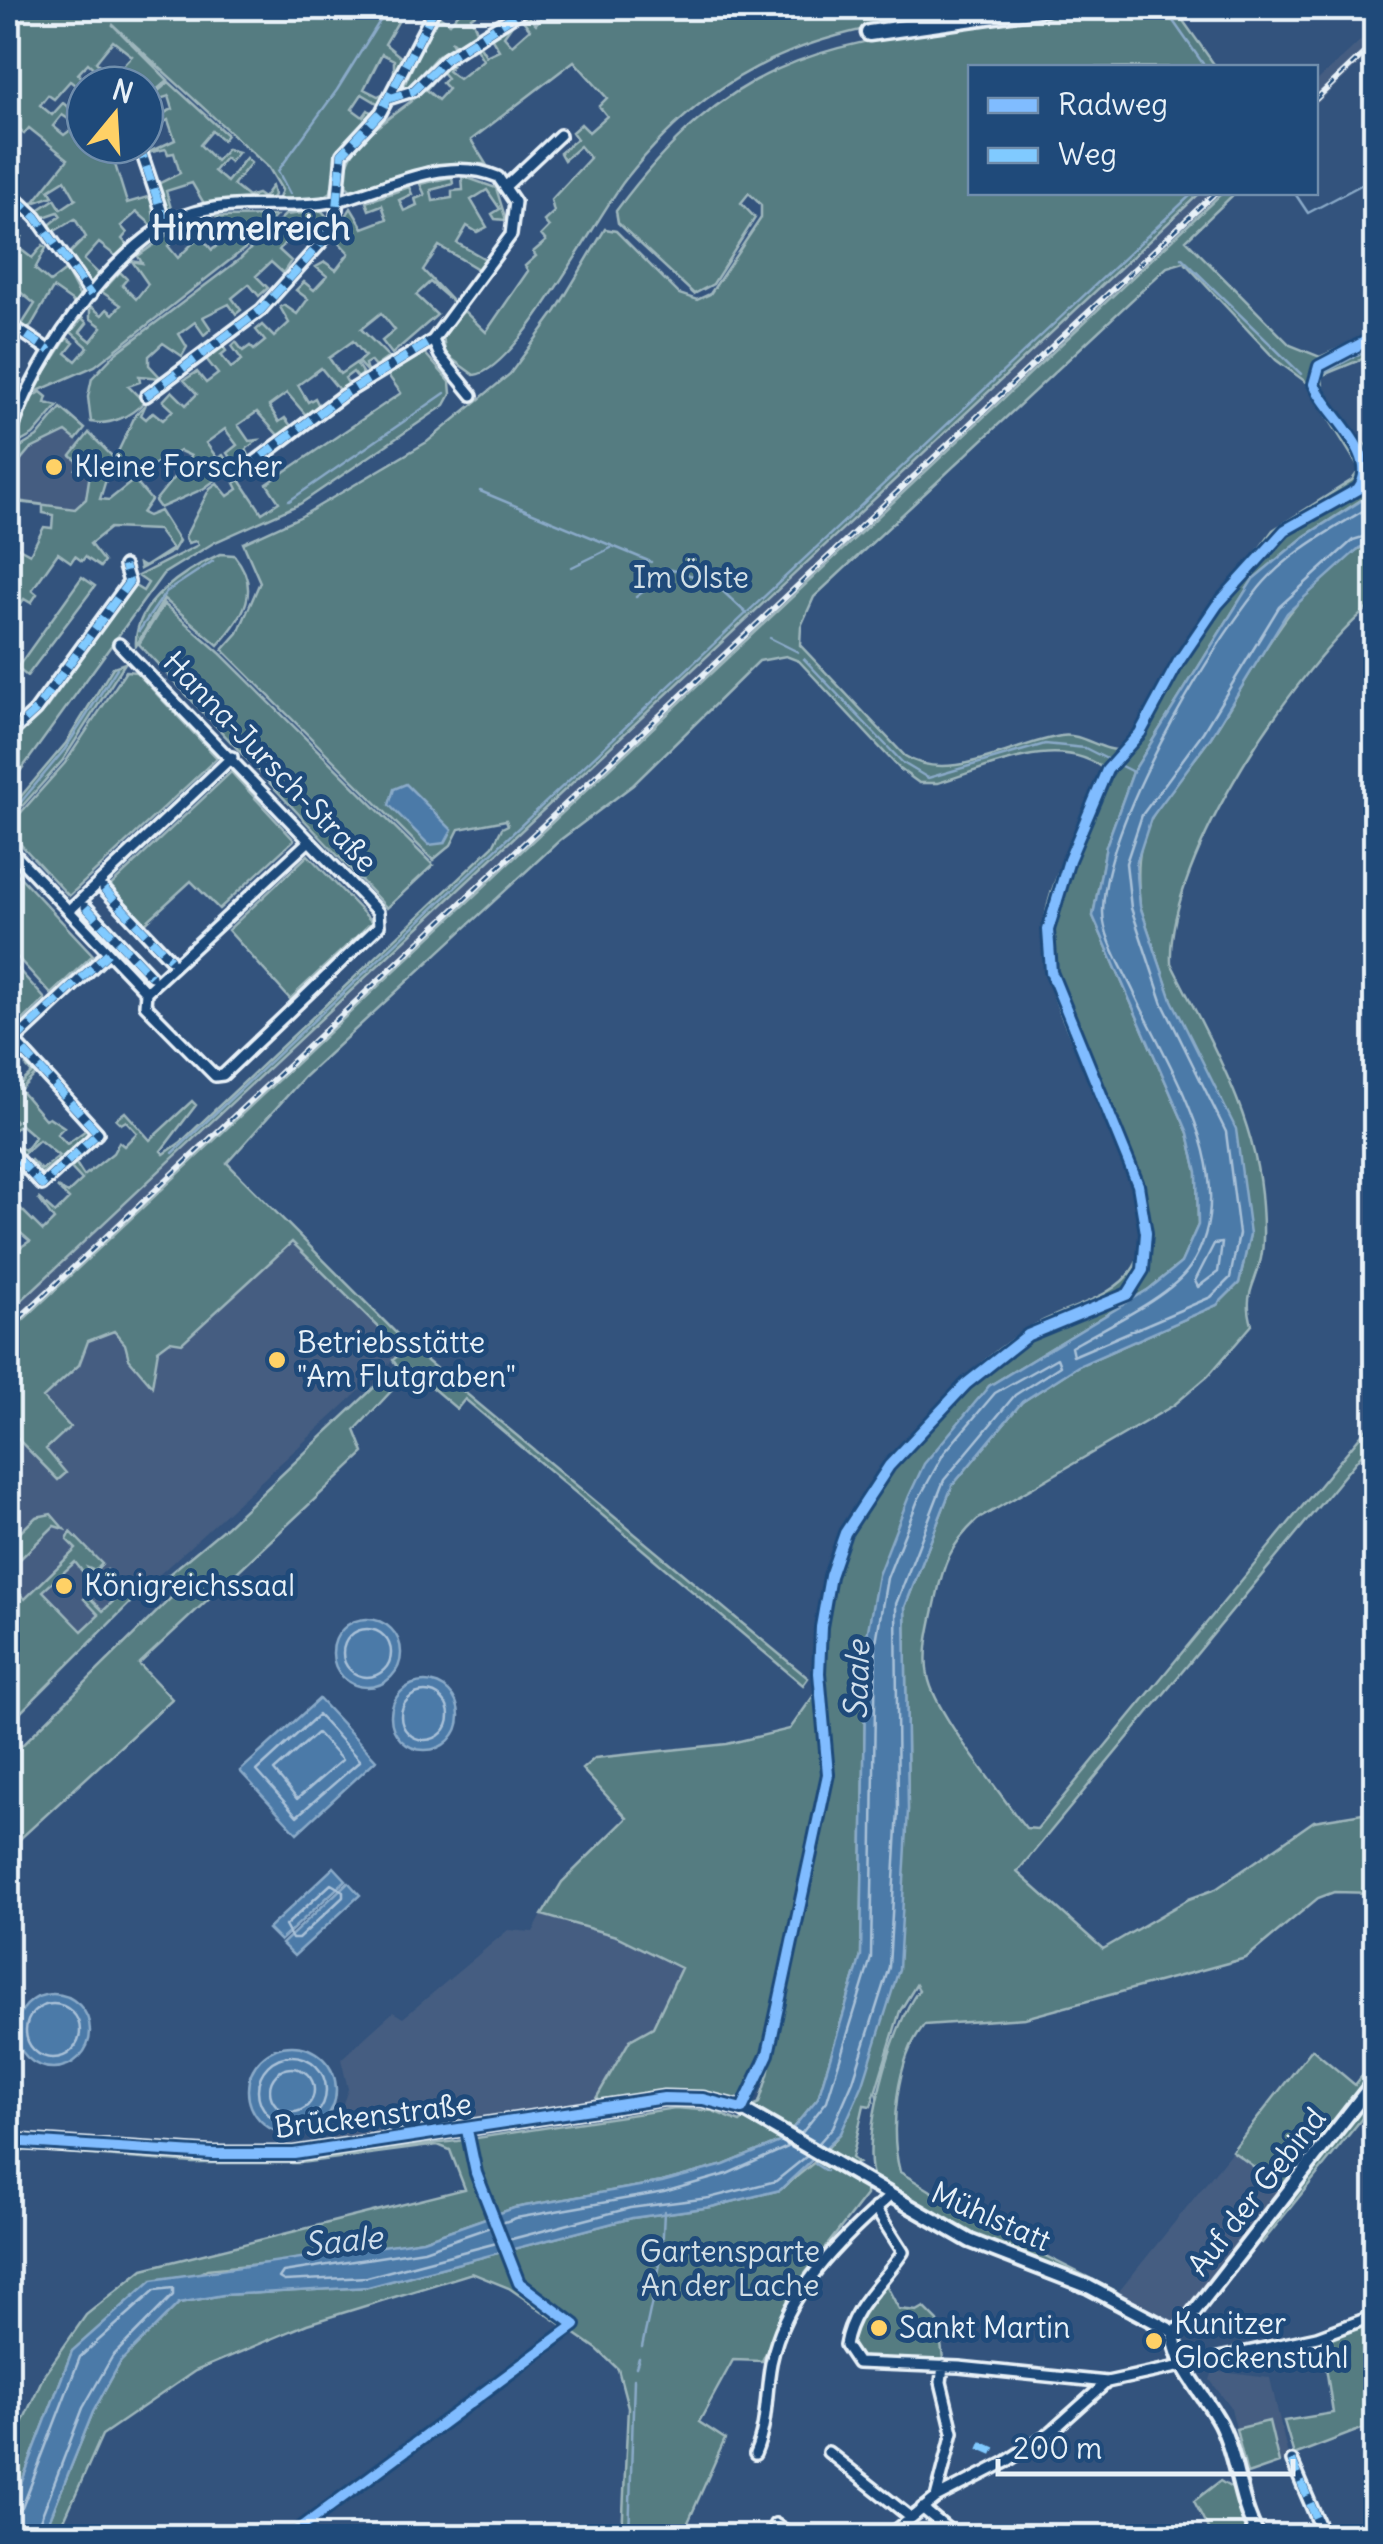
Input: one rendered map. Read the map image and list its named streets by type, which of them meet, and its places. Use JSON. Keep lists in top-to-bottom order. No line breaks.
{"streets":{"street":["Hanna-Jursch-Straße","Brückenstraße","Auf der Gebind","Mühlstatt"]},"crossings":[["Brückenstraße","Mühlstatt"],["Auf der Gebind","Mühlstatt"]],"districts":["Himmelreich"],"water":["Saale"],"parks":["Im Ölste","Gartensparte An der Lache"],"places":["Kleine Forscher","Betriebsstätte \"Am Flutgraben\"","Königreichssaal","Sankt Martin","Kunitzer Glockenstuhl"],"legend":["Radweg","Weg"],"scale_bar":"200 m","north":"top"}
